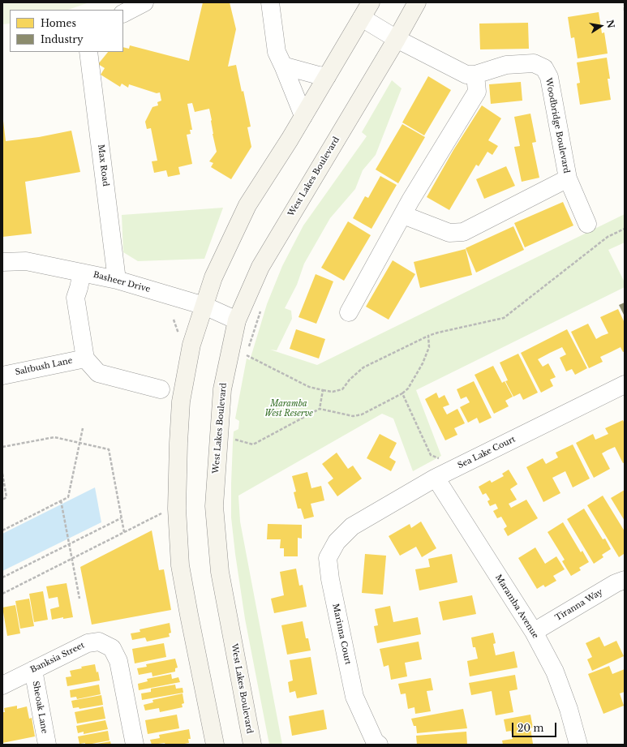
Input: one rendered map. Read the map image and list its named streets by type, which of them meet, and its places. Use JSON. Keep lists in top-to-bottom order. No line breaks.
{"streets":{"main road":["West Lakes Boulevard"],"street":["Woodbridge Boulevard","Max Road","Basheer Drive","Saltbush Lane","Sea Lake Court","Tiranna Way","Maramba Avenue","Marinna Court","Banksia Street","Sheoak Lane"]},"crossings":[["Woodbridge Boulevard","West Lakes Boulevard"],["Max Road","Basheer Drive"],["West Lakes Boulevard","Basheer Drive"],["Sea Lake Court","Maramba Avenue"],["Sea Lake Court","Marinna Court"],["Tiranna Way","Maramba Avenue"],["Banksia Street","Sheoak Lane"]],"parks":["Maramba West Reserve"],"legend":["Homes","Industry"],"scale_bar":"20 m","north":"right"}
